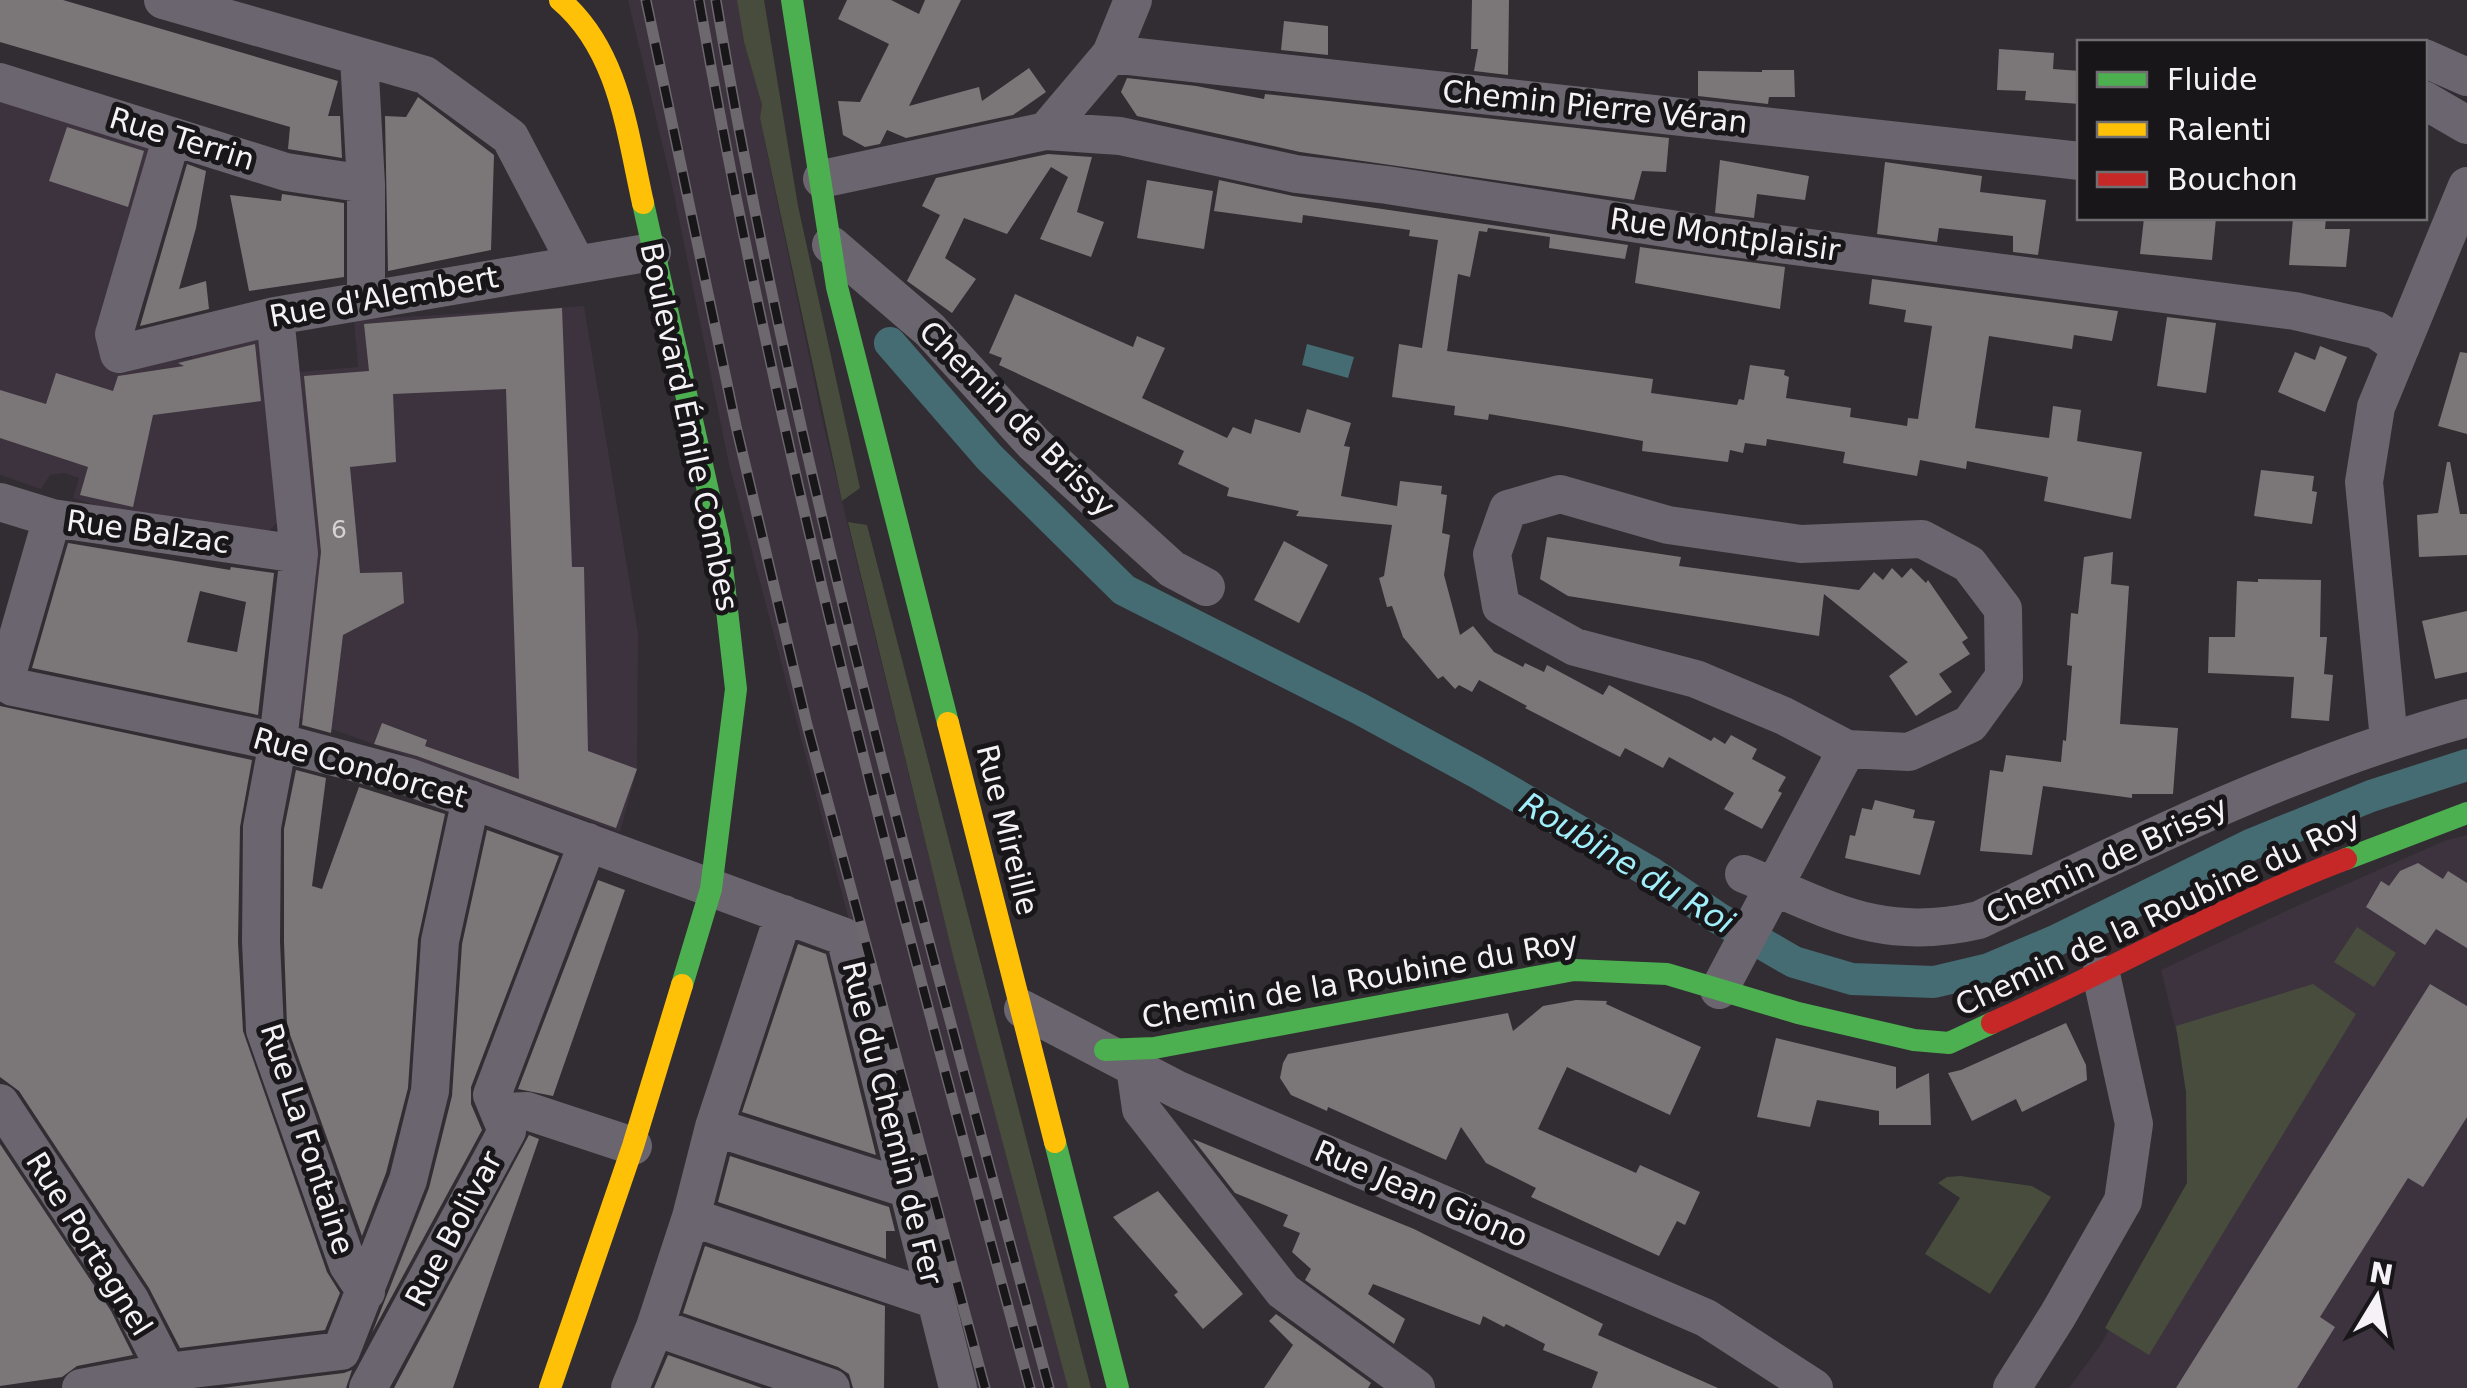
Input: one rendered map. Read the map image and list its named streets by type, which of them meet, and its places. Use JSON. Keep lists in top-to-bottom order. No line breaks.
{"streets":{"street":["Chemin Pierre Véran","Rue Terrin","Rue Montplaisir","Rue d'Alembert","Chemin de Brissy","Boulevard Émile Combes","Rue Balzac","Rue Condorcet","Rue Mireille","Chemin de la Roubine du Roy","Rue du Chemin de Fer","Rue La Fontaine","Rue Jean Giono","Rue Bolivar","Rue Portagnel"]},"crossings":[["Rue Terrin","Rue d'Alembert"],["Rue Montplaisir","Rue Mireille"],["Rue d'Alembert","Boulevard Émile Combes"],["Rue d'Alembert","Rue La Fontaine"],["Chemin de Brissy","Rue Mireille"],["Boulevard Émile Combes","Rue Condorcet"],["Boulevard Émile Combes","Rue du Chemin de Fer"],["Rue Balzac","Rue La Fontaine"],["Rue Condorcet","Rue du Chemin de Fer"],["Rue Condorcet","Rue La Fontaine"],["Rue Condorcet","Rue Bolivar"],["Rue Mireille","Rue Jean Giono"],["Chemin de la Roubine du Roy","Rue Jean Giono"]],"water":["Roubine du Roi"],"house_numbers":["6"],"legend":["Fluide","Ralenti","Bouchon"],"north":"top"}
